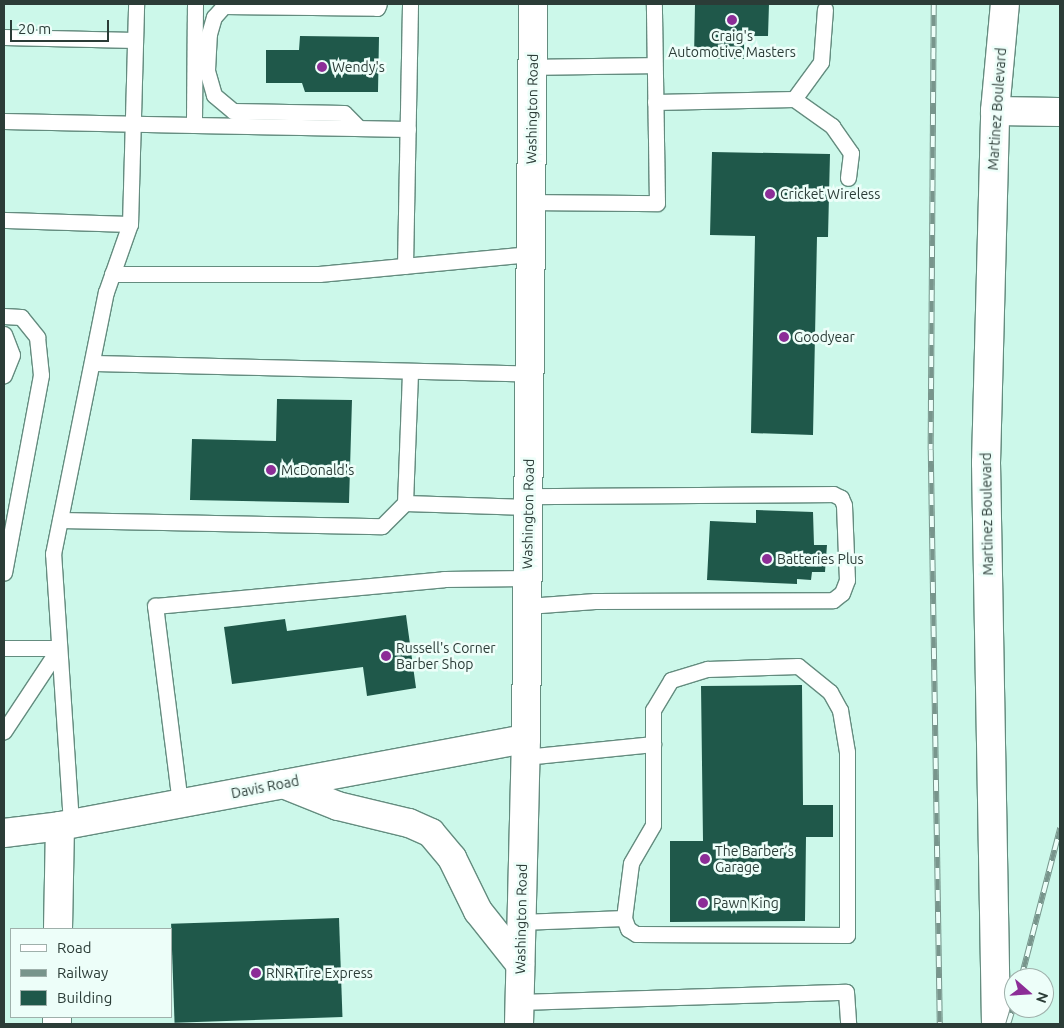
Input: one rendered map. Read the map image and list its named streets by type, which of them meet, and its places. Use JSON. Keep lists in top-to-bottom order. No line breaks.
{"streets":{"main road":["Washington Road","Martinez Boulevard","Davis Road"]},"crossings":[["Washington Road","Davis Road"]],"places":["Craig's Automotive Masters","Wendy's","Cricket Wireless","Goodyear","McDonald's","Batteries Plus","Russell's Corner Barber Shop","The Barber’s Garage","Pawn King","RNR Tire Express"],"legend":["Road","Railway","Building"],"scale_bar":"20 m","north":"right"}
